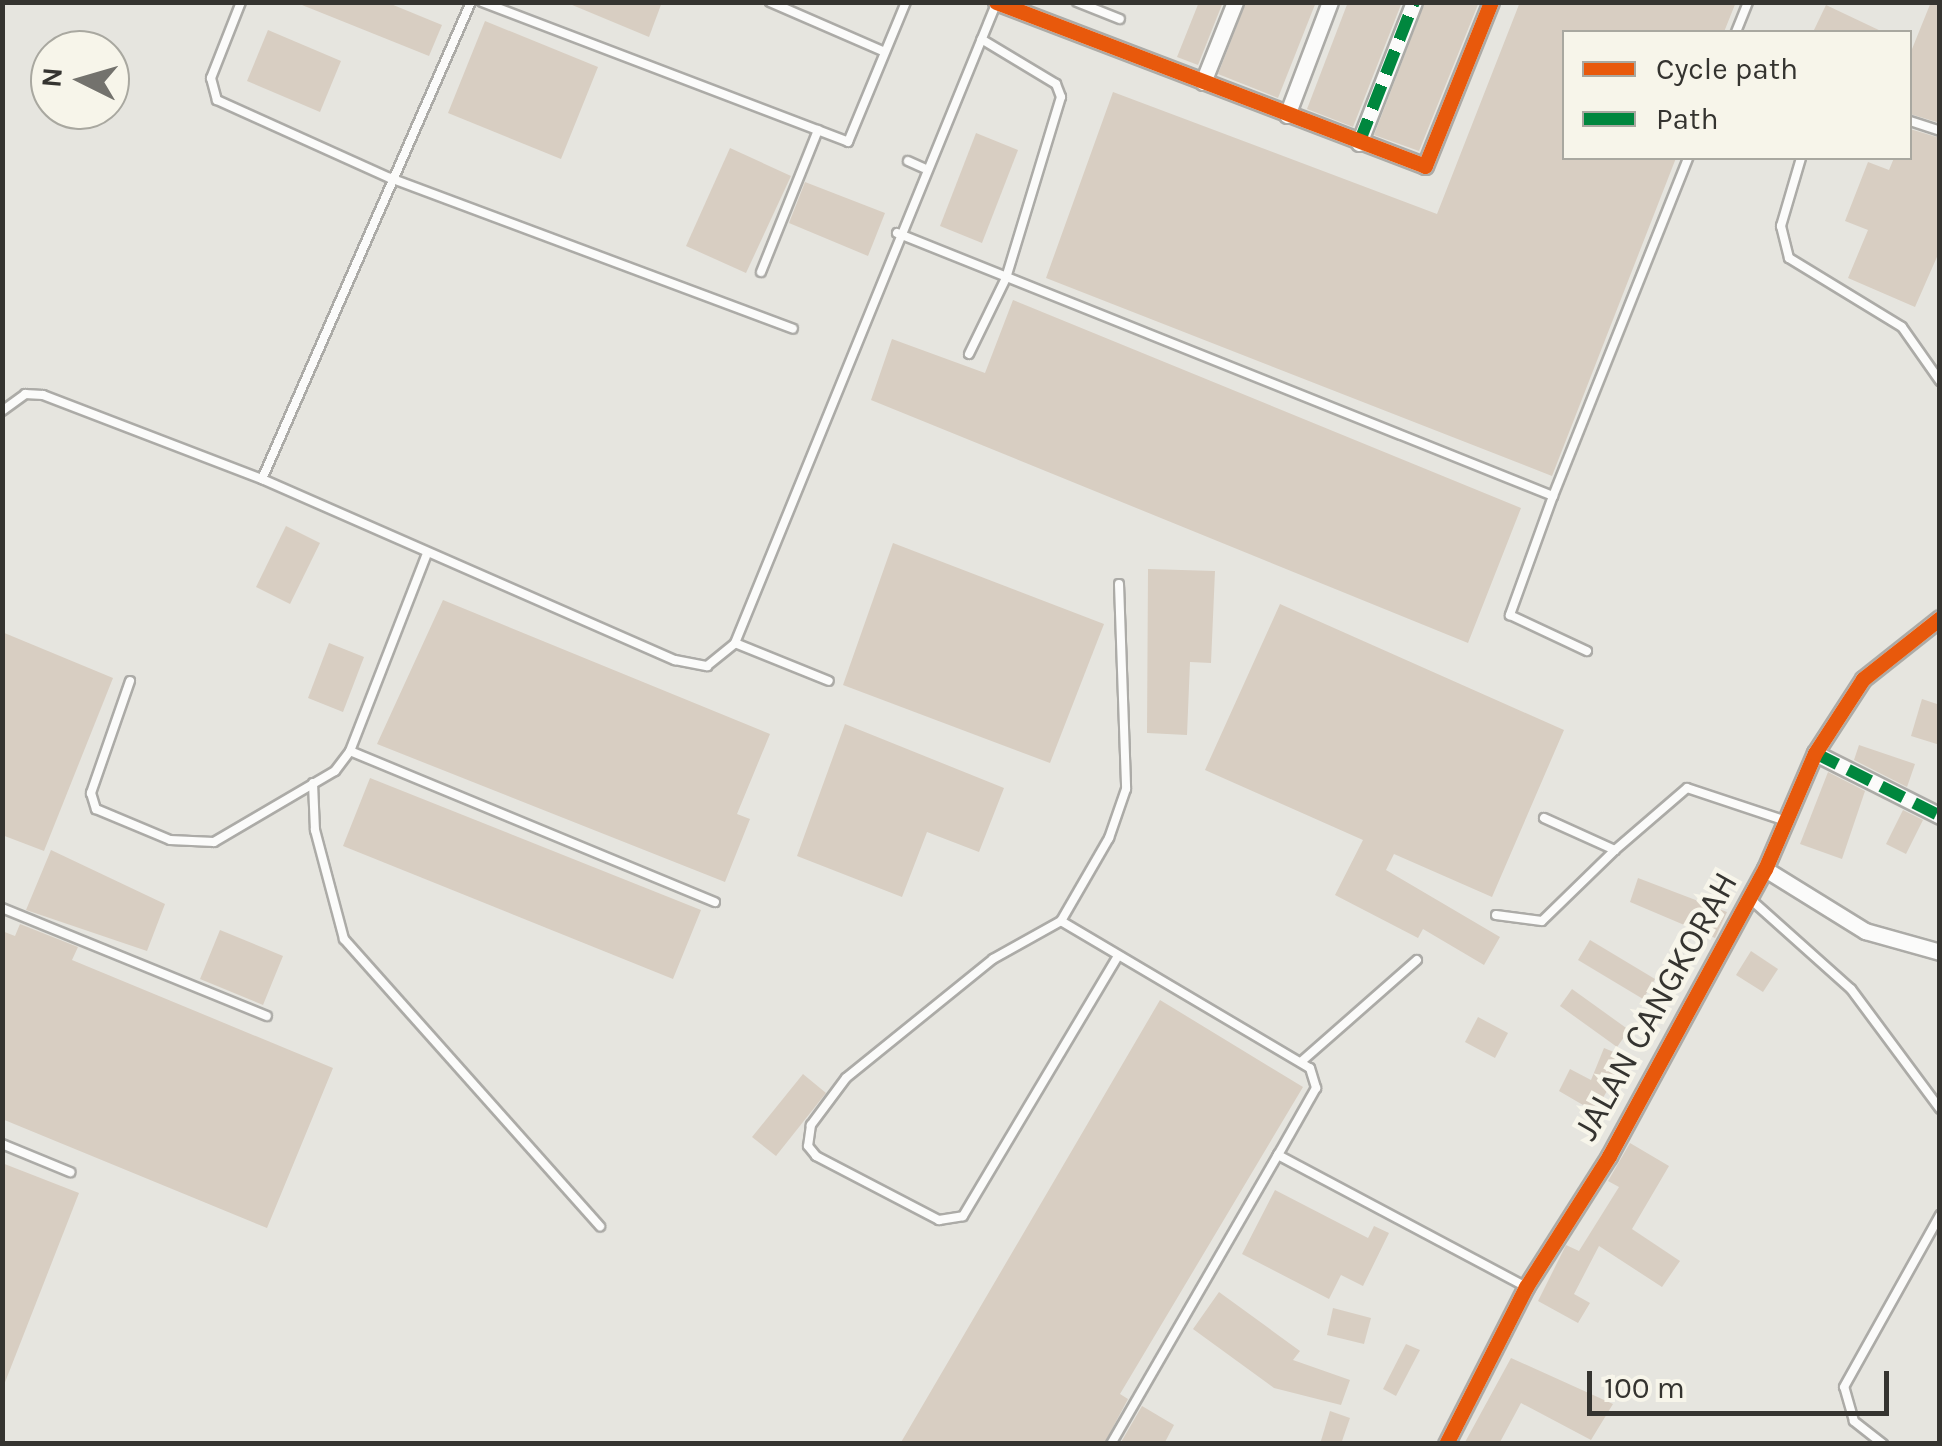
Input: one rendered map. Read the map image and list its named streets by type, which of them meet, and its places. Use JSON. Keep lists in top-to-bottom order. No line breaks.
{"streets":{"street":["JALAN CANGKORAH"]},"legend":["Cycle path","Path"],"scale_bar":"100 m","north":"left"}
